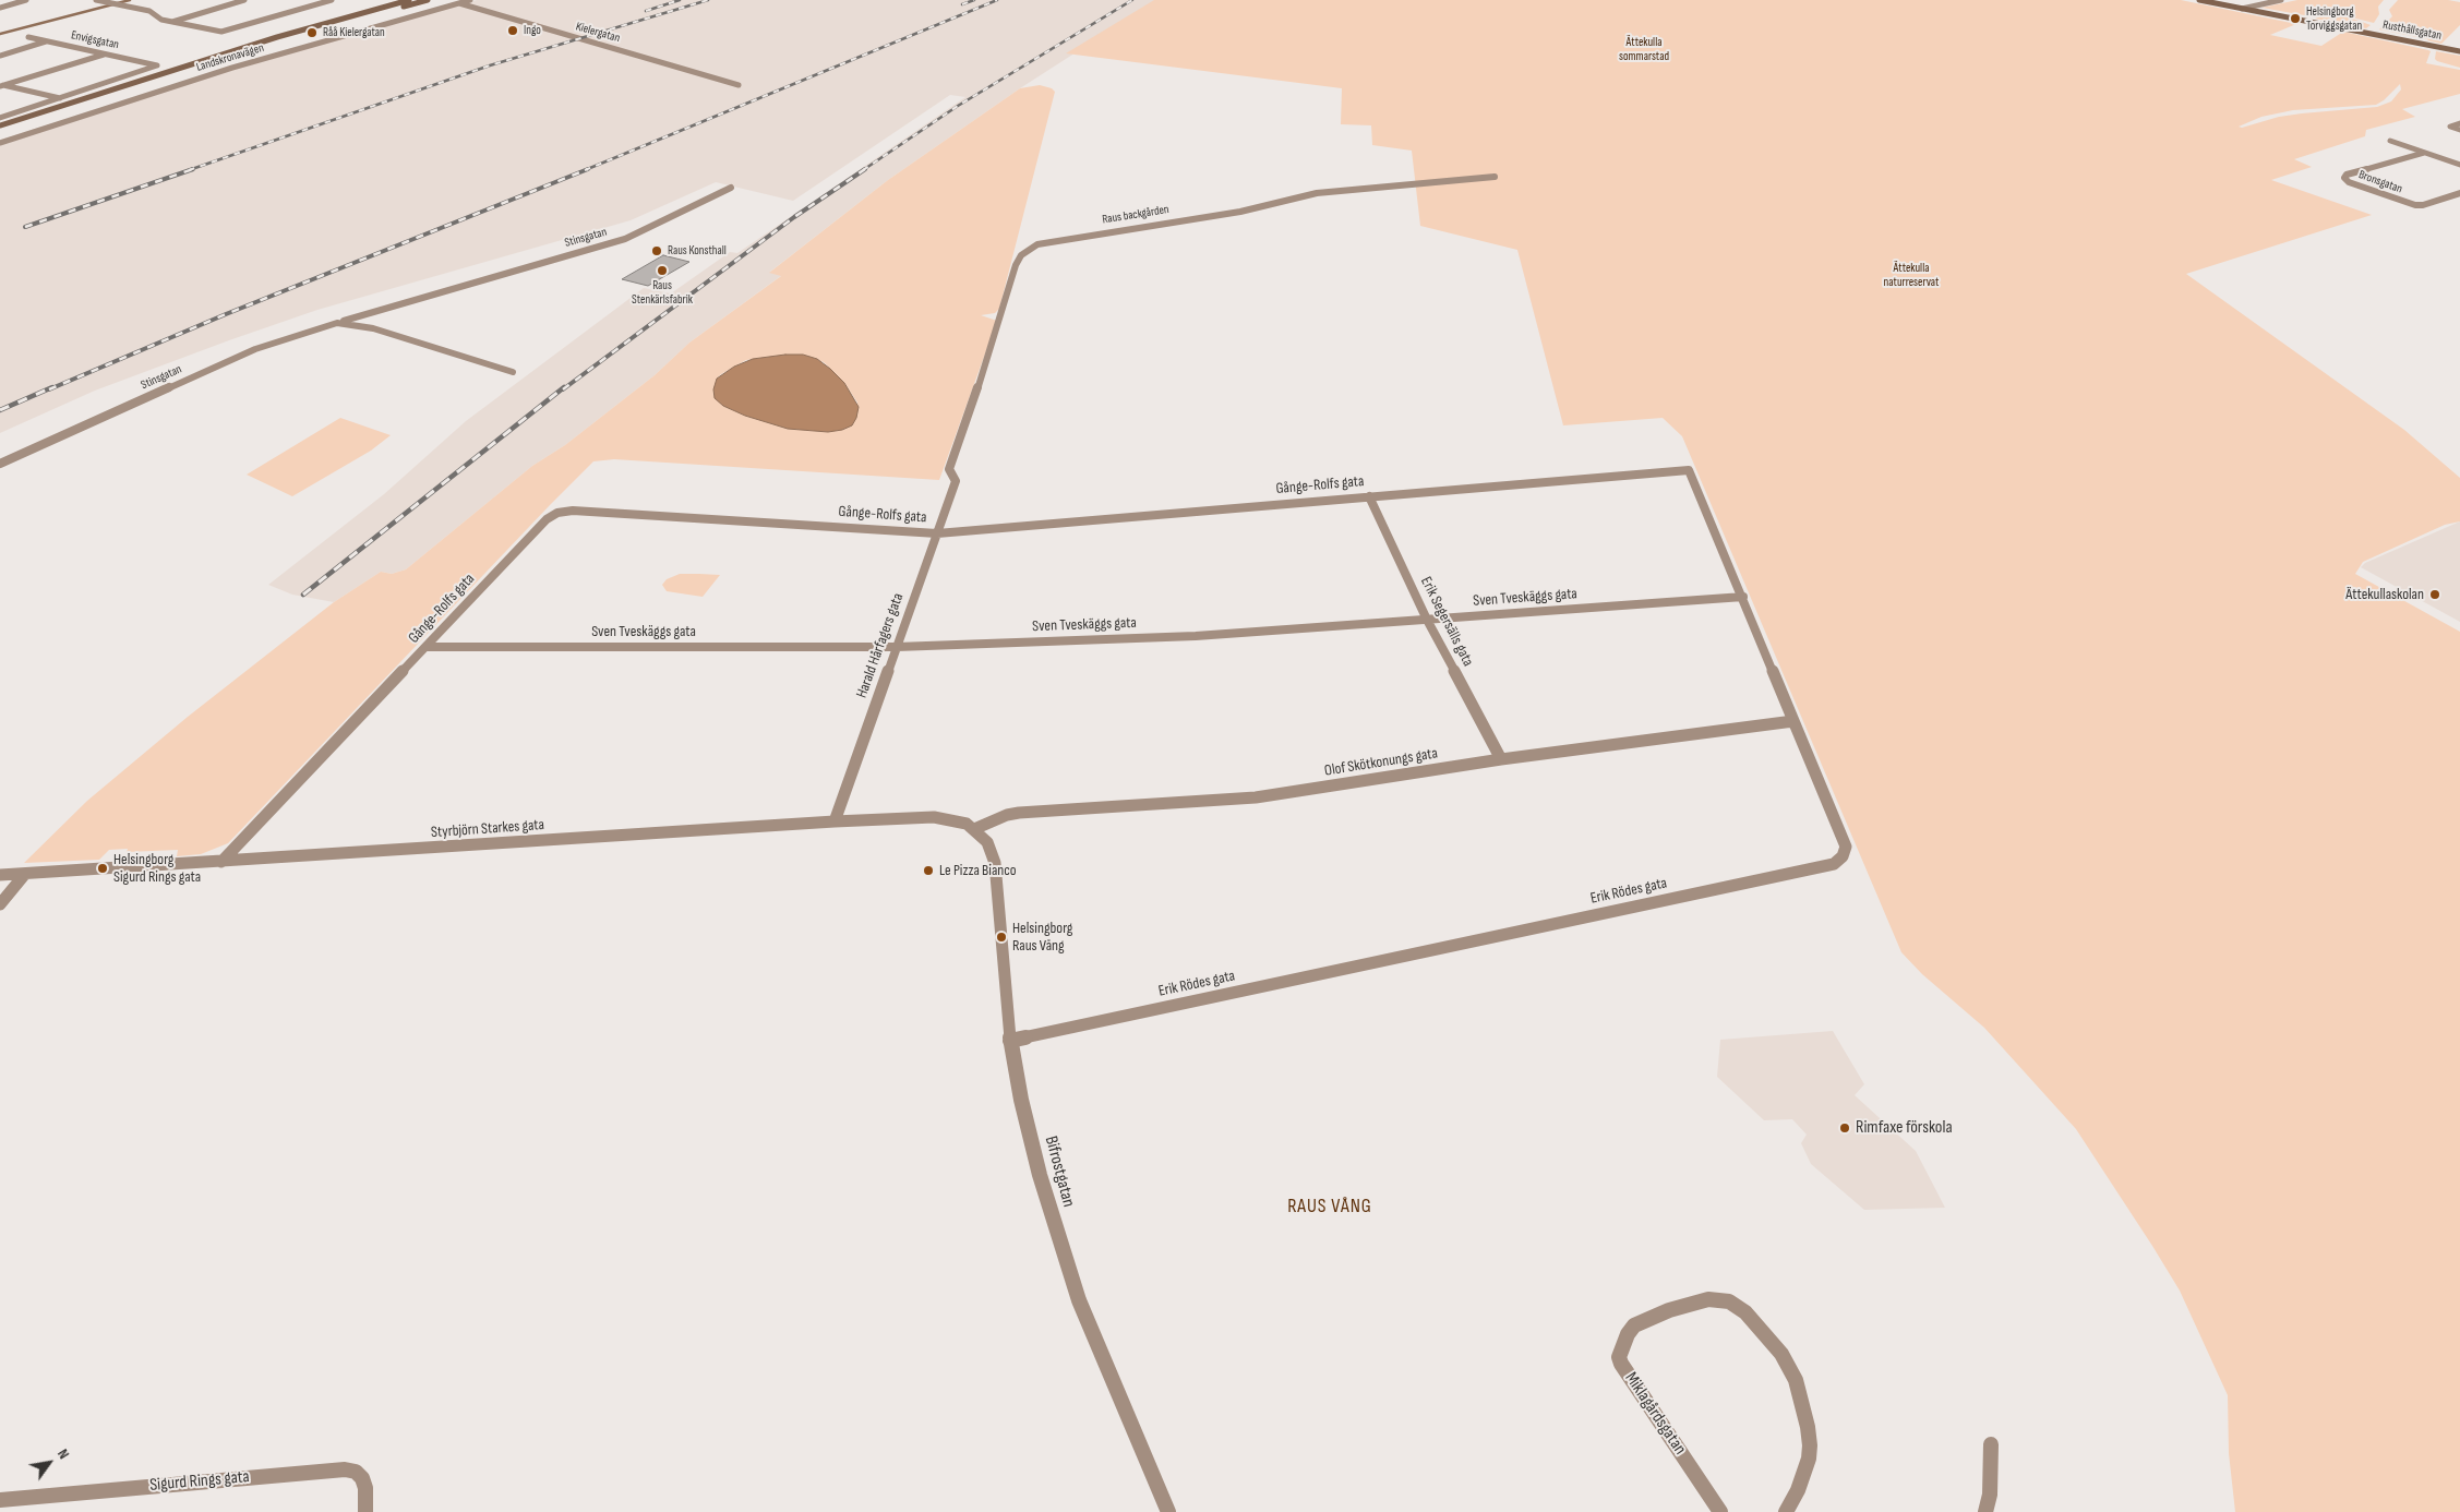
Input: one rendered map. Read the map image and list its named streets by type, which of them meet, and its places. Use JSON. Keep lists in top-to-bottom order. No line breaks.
{"streets":{"main road":["Rusthållsgatan","Landskronavägen"],"street":["Kielergatan","Envigsgatan","Bronsgatan","Raus backgården","Stinsgatan","Gånge-Rolfs gata","Sven Tveskäggs gata","Erik Segersälls gata","Harald Hårfagers gata","Olof Skötkonungs gata","Styrbjörn Starkes gata","Erik Rödes gata","Bifrostgatan","Miklagårdsgatan","Sigurd Rings gata"]},"crossings":[["Kielergatan","Landskronavägen"],["Raus backgården","Harald Hårfagers gata"],["Gånge-Rolfs gata","Sven Tveskäggs gata"],["Gånge-Rolfs gata","Erik Segersälls gata"],["Gånge-Rolfs gata","Harald Hårfagers gata"],["Gånge-Rolfs gata","Styrbjörn Starkes gata"],["Gånge-Rolfs gata","Erik Rödes gata"],["Sven Tveskäggs gata","Erik Segersälls gata"],["Sven Tveskäggs gata","Harald Hårfagers gata"],["Sven Tveskäggs gata","Erik Rödes gata"],["Erik Segersälls gata","Olof Skötkonungs gata"],["Harald Hårfagers gata","Styrbjörn Starkes gata"],["Olof Skötkonungs gata","Styrbjörn Starkes gata"],["Olof Skötkonungs gata","Erik Rödes gata"],["Olof Skötkonungs gata","Bifrostgatan"],["Styrbjörn Starkes gata","Bifrostgatan"],["Erik Rödes gata","Bifrostgatan"]],"districts":["RAUS VÅNG"],"parks":["Ättekulla sommarstad","Ättekulla naturreservat"],"places":["Helsingborg Torviggsgatan","Ingo","Råå Kielergatan","Raus Konsthall","Raus Stenkärlsfabrik","Ättekullaskolan","Helsingborg Sigurd Rings gata","Le Pizza Bianco","Helsingborg Raus Vång","Rimfaxe förskola"],"north":"top right"}
